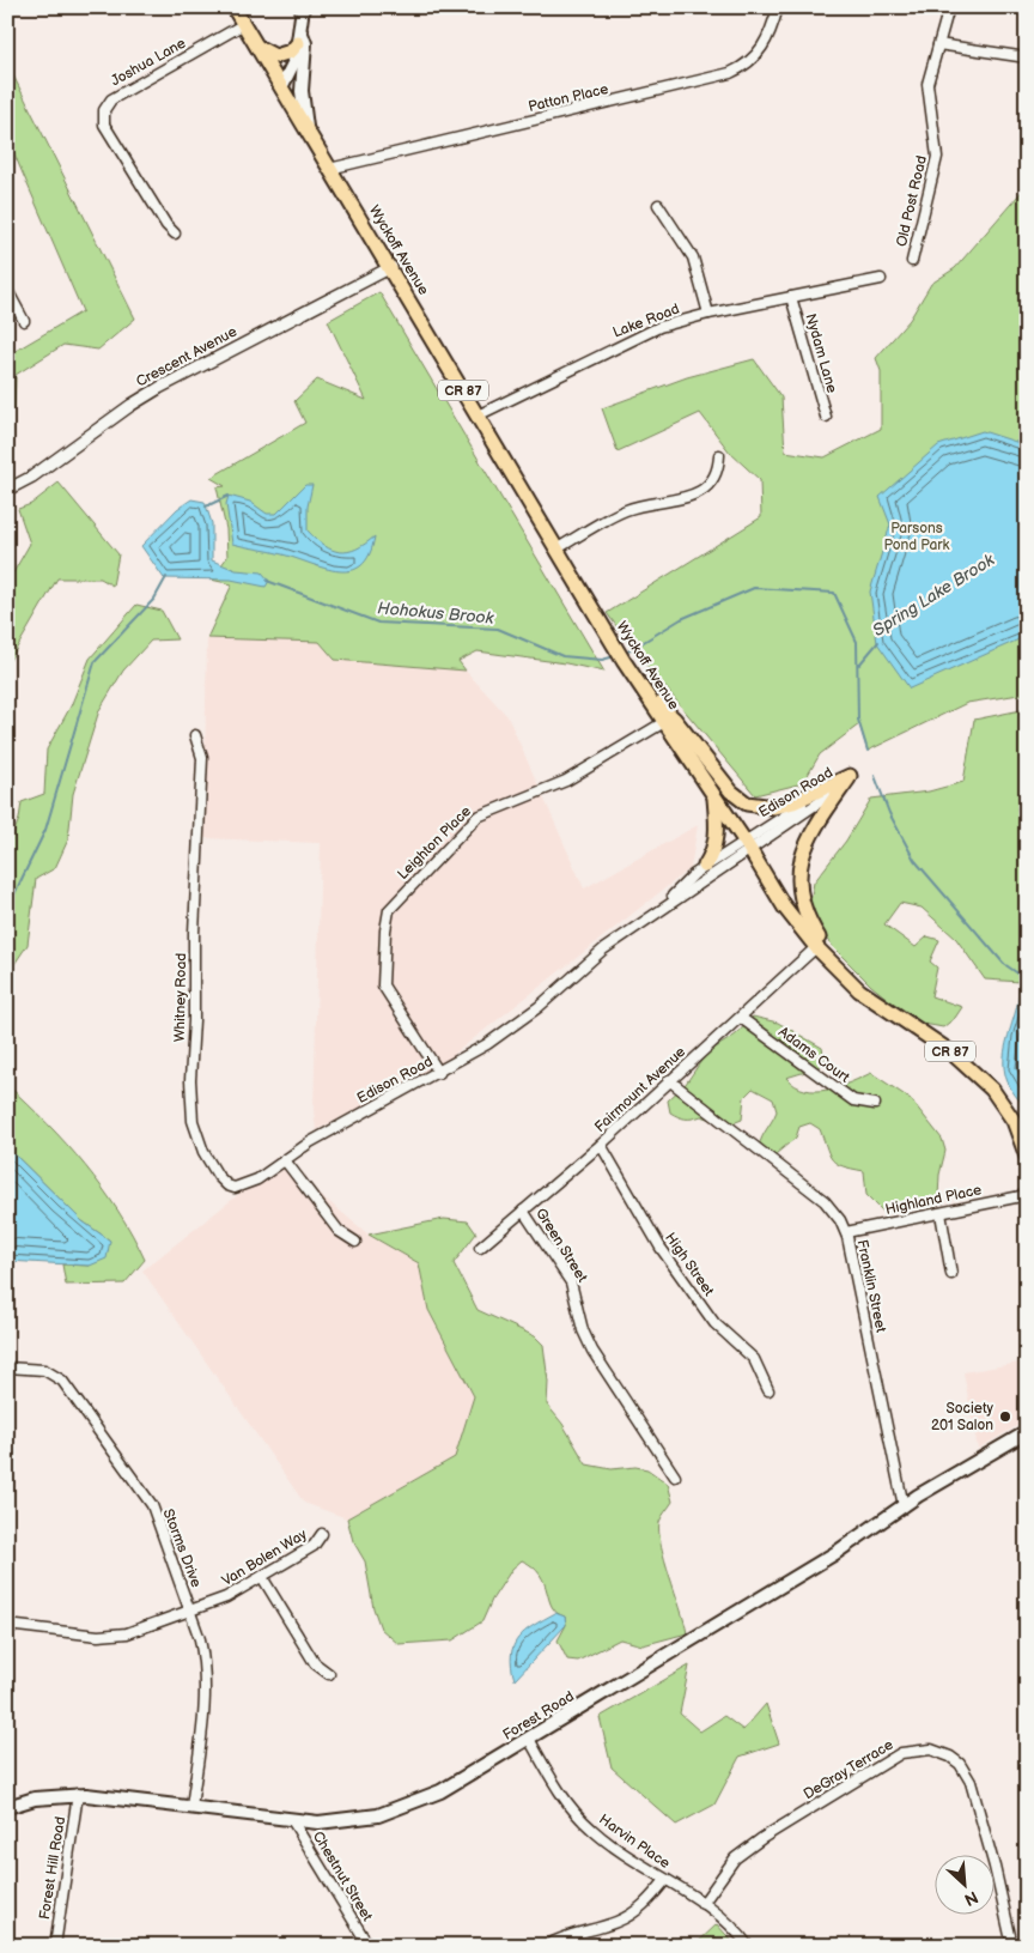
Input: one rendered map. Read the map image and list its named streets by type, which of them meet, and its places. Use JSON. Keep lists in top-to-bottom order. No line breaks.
{"streets":{"main road":["Wyckoff Avenue","CR 87","Forest Road"],"street":["Joshua Lane","Patton Place","Old Post Road","Lake Road","Nydam Lane","Crescent Avenue","Edison Road","Leighton Place","Whitney Road","Adams Court","Fairmount Avenue","Highland Place","Green Street","High Street","Franklin Street","Storms Drive","Van Bolen Way","DeGray Terrace","Harvin Place","Forest Hill Road","Chestnut Street"]},"crossings":[["Patton Place","Wyckoff Avenue"],["Wyckoff Avenue","Lake Road"],["Wyckoff Avenue","Crescent Avenue"],["Wyckoff Avenue","Edison Road"],["Wyckoff Avenue","Leighton Place"],["Wyckoff Avenue","Fairmount Avenue"],["Lake Road","Nydam Lane"],["Edison Road","Leighton Place"],["Edison Road","Whitney Road"],["Adams Court","Fairmount Avenue"],["Fairmount Avenue","Green Street"],["Fairmount Avenue","High Street"],["Fairmount Avenue","Franklin Street"],["Highland Place","Franklin Street"],["Franklin Street","Forest Road"],["Storms Drive","Van Bolen Way"],["Storms Drive","Forest Road"],["Forest Road","Harvin Place"],["Forest Road","Forest Hill Road"],["Forest Road","Chestnut Street"],["DeGray Terrace","Harvin Place"]],"water":["Spring Lake Brook","Hohokus Brook"],"parks":["Parsons Pond Park"],"places":["Society 201 Salon"],"north":"bottom right"}
